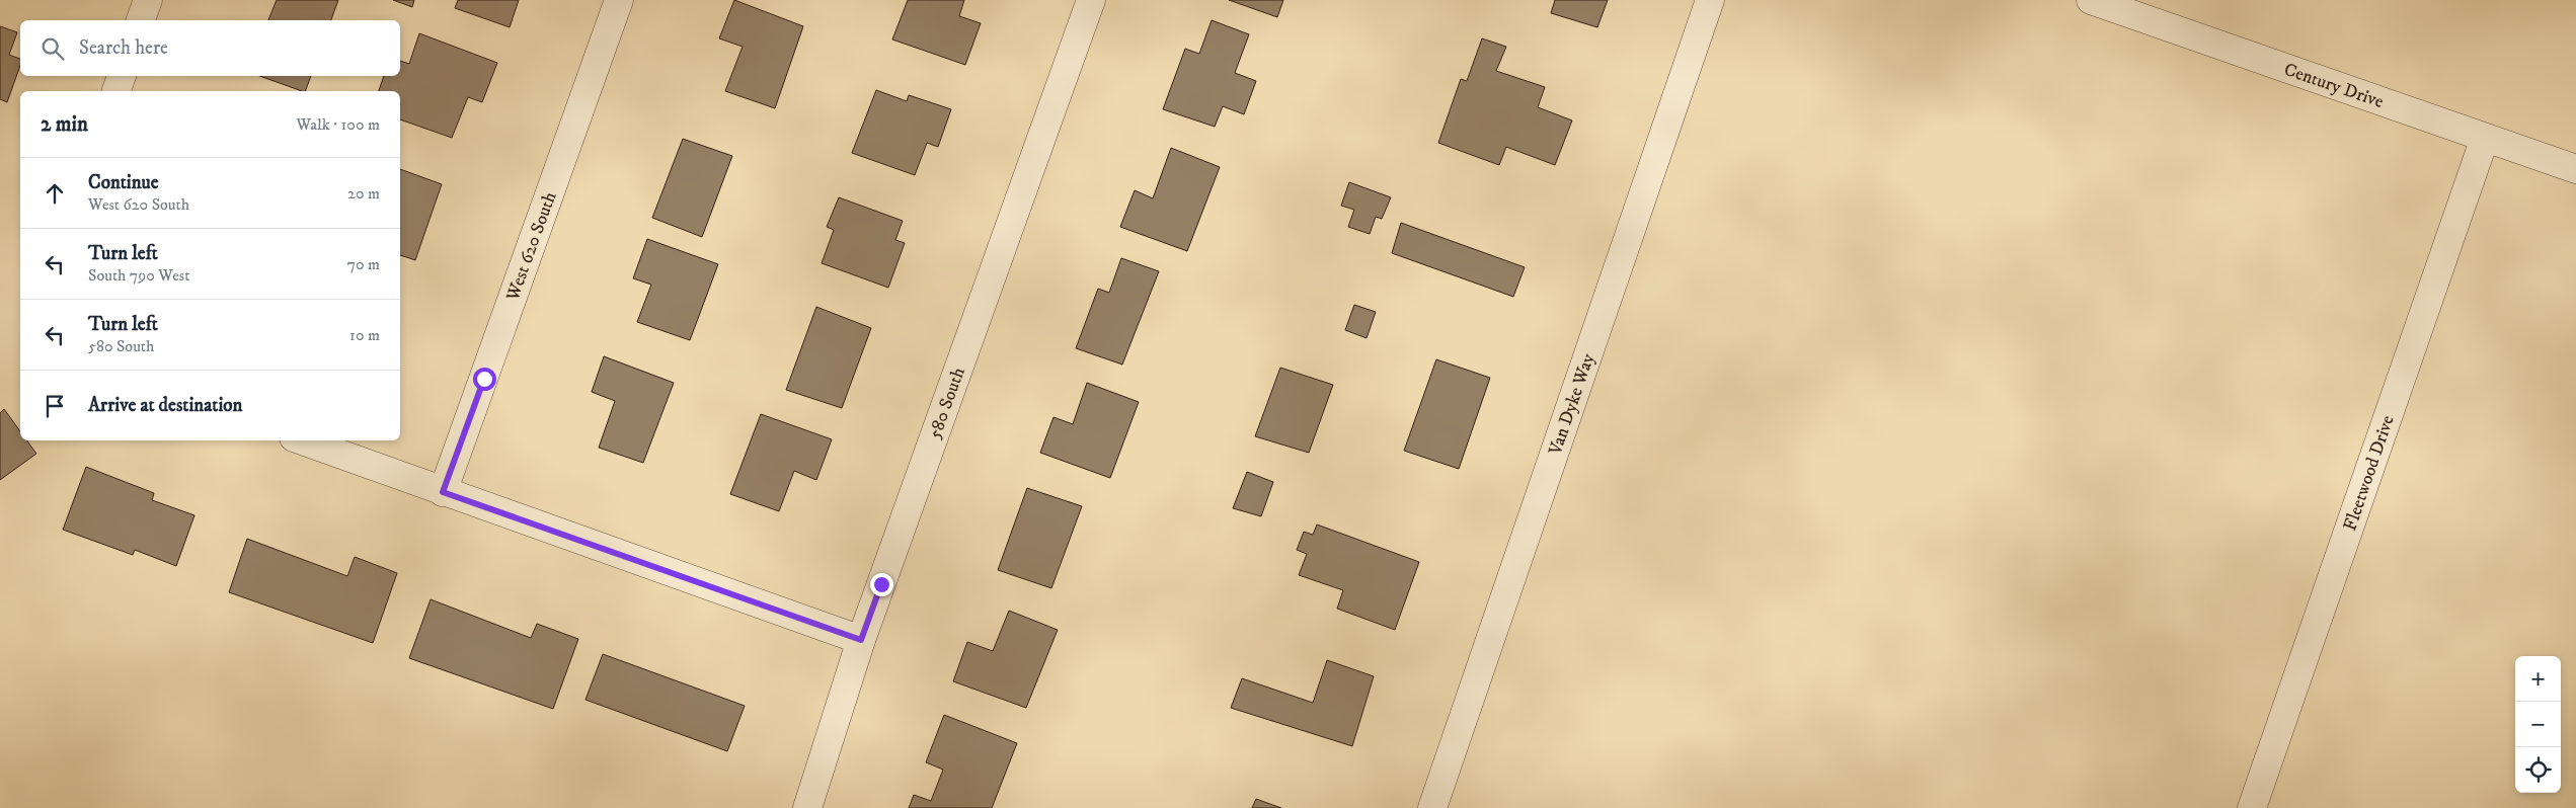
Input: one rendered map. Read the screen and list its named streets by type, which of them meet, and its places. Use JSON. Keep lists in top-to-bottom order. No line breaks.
{"streets":{"street":["Century Drive","West 620 South","580 South","Van Dyke Way","Fleetwood Drive"]},"crossings":[["Century Drive","Fleetwood Drive"]],"page":{"search":"Search here","heading":["2 min","Walk · 100 m"],"list":[["Continue","West 620 South","20 m"],["Turn left","South 790 West","70 m"],["Turn left","580 South","10 m"],"Arrive at destination"],"map_buttons":["+","−"]}}
